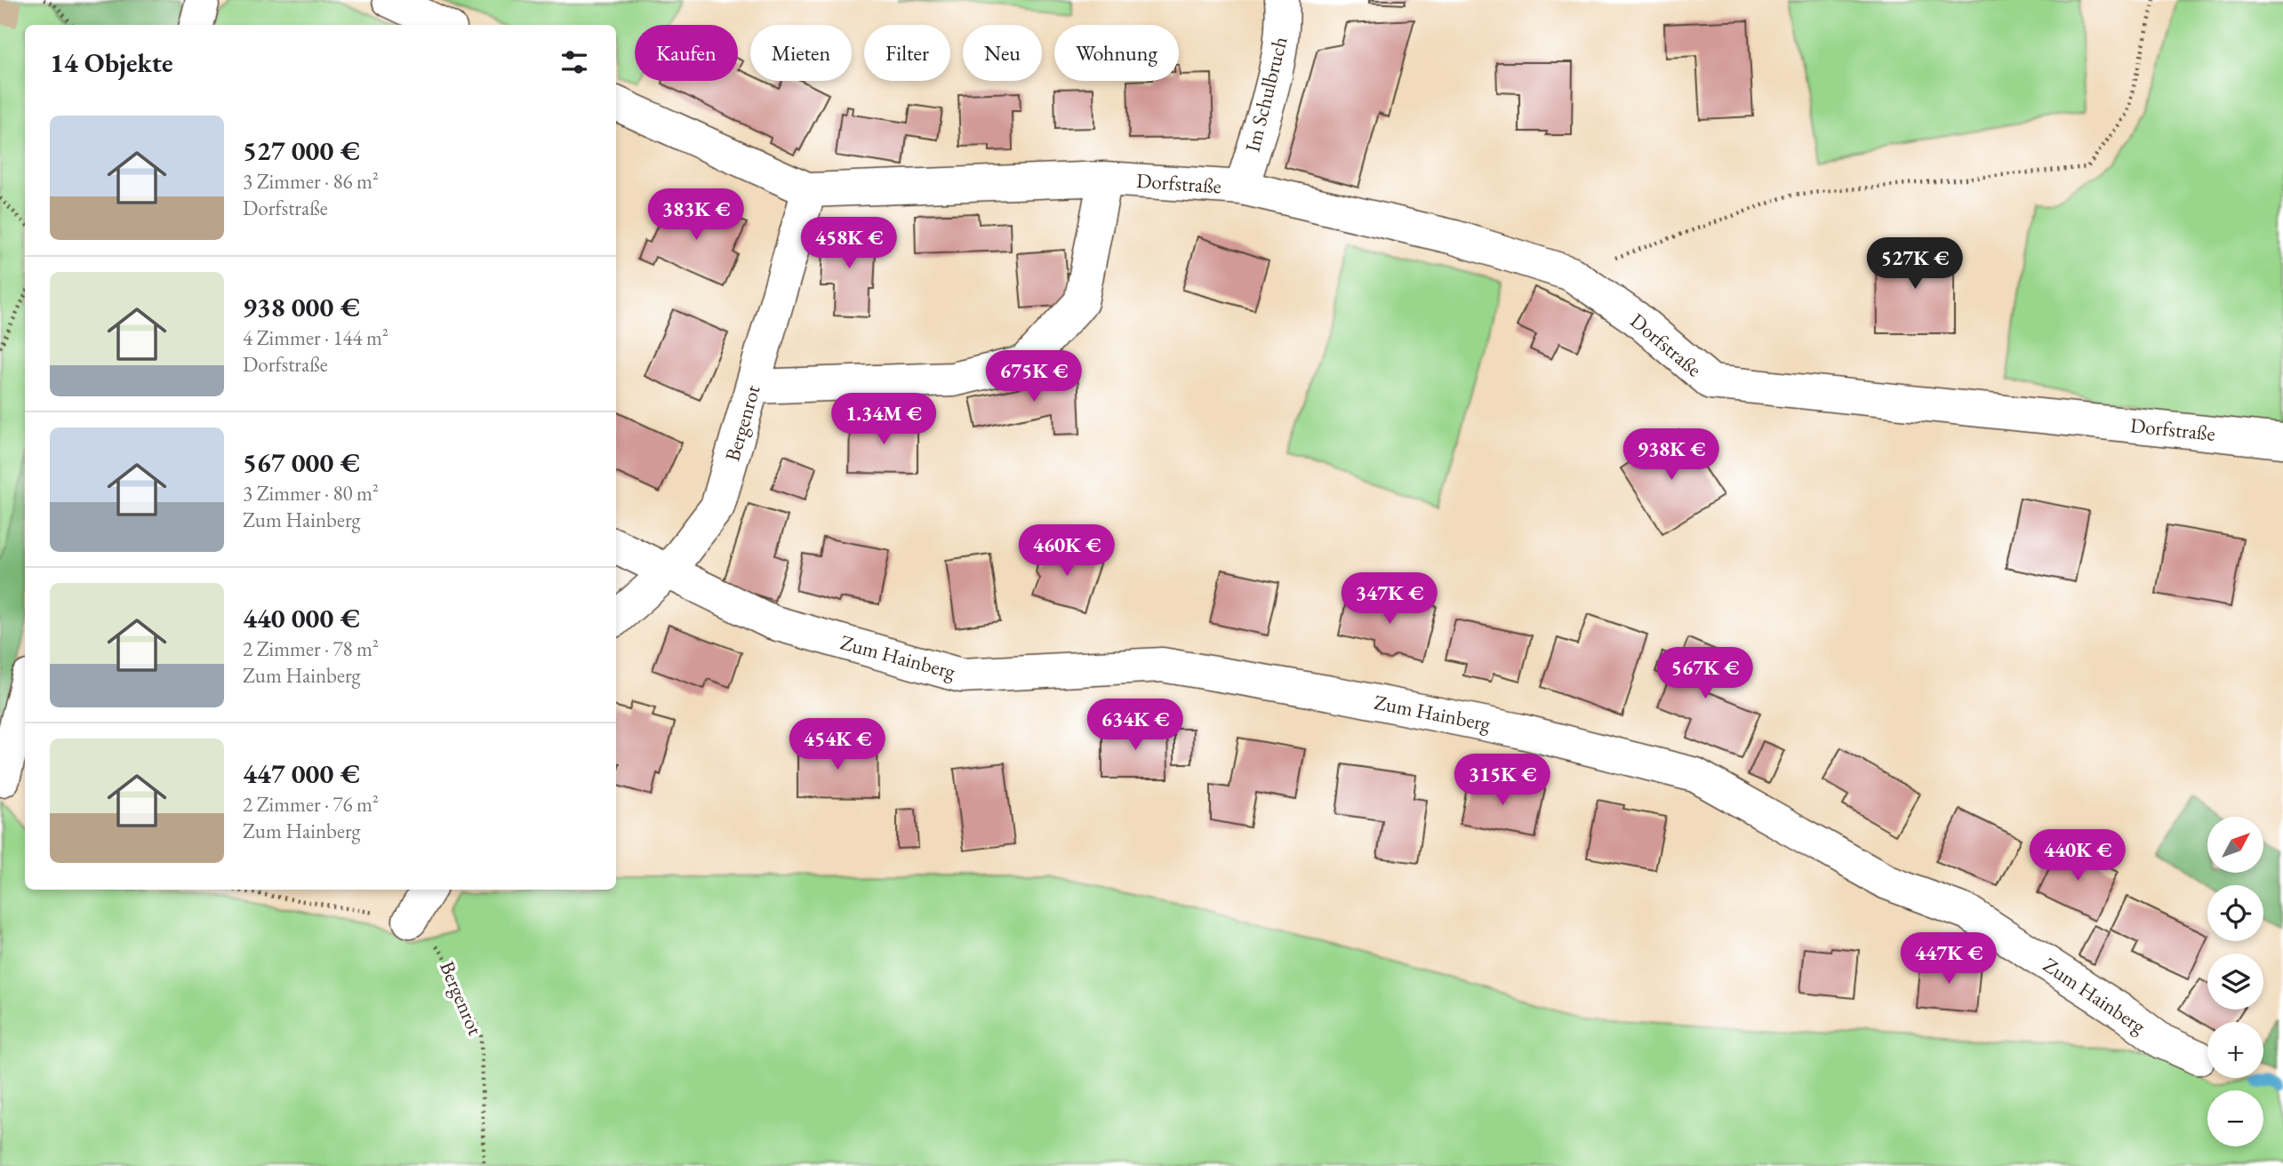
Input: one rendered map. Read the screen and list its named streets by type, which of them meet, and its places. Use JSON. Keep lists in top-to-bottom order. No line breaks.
{"streets":{"street":["Im Schulbruch","Dorfstraße","Bergenrot","Zum Hainberg"]},"crossings":[["Im Schulbruch","Dorfstraße"],["Dorfstraße","Bergenrot"],["Bergenrot","Zum Hainberg"]],"north":"top right","page":{"chip":["Kaufen","Mieten","Filter","Neu","Wohnung"],"heading":"14 Objekte","list":[{"name":"527 000 €","note":"3 Zimmer · 86 m² · Dorfstraße"},{"name":"938 000 €","note":"4 Zimmer · 144 m² · Dorfstraße"},{"name":"567 000 €","note":"3 Zimmer · 80 m² · Zum Hainberg"},{"name":"440 000 €","note":"2 Zimmer · 78 m² · Zum Hainberg"},{"name":"447 000 €","note":"2 Zimmer · 76 m² · Zum Hainberg"}],"price":["383K €","458K €","527K €","675K €","1.34M €","938K €","460K €","347K €","567K €","634K €","454K €","315K €","440K €","447K €"],"map_buttons":["+","−"]}}
